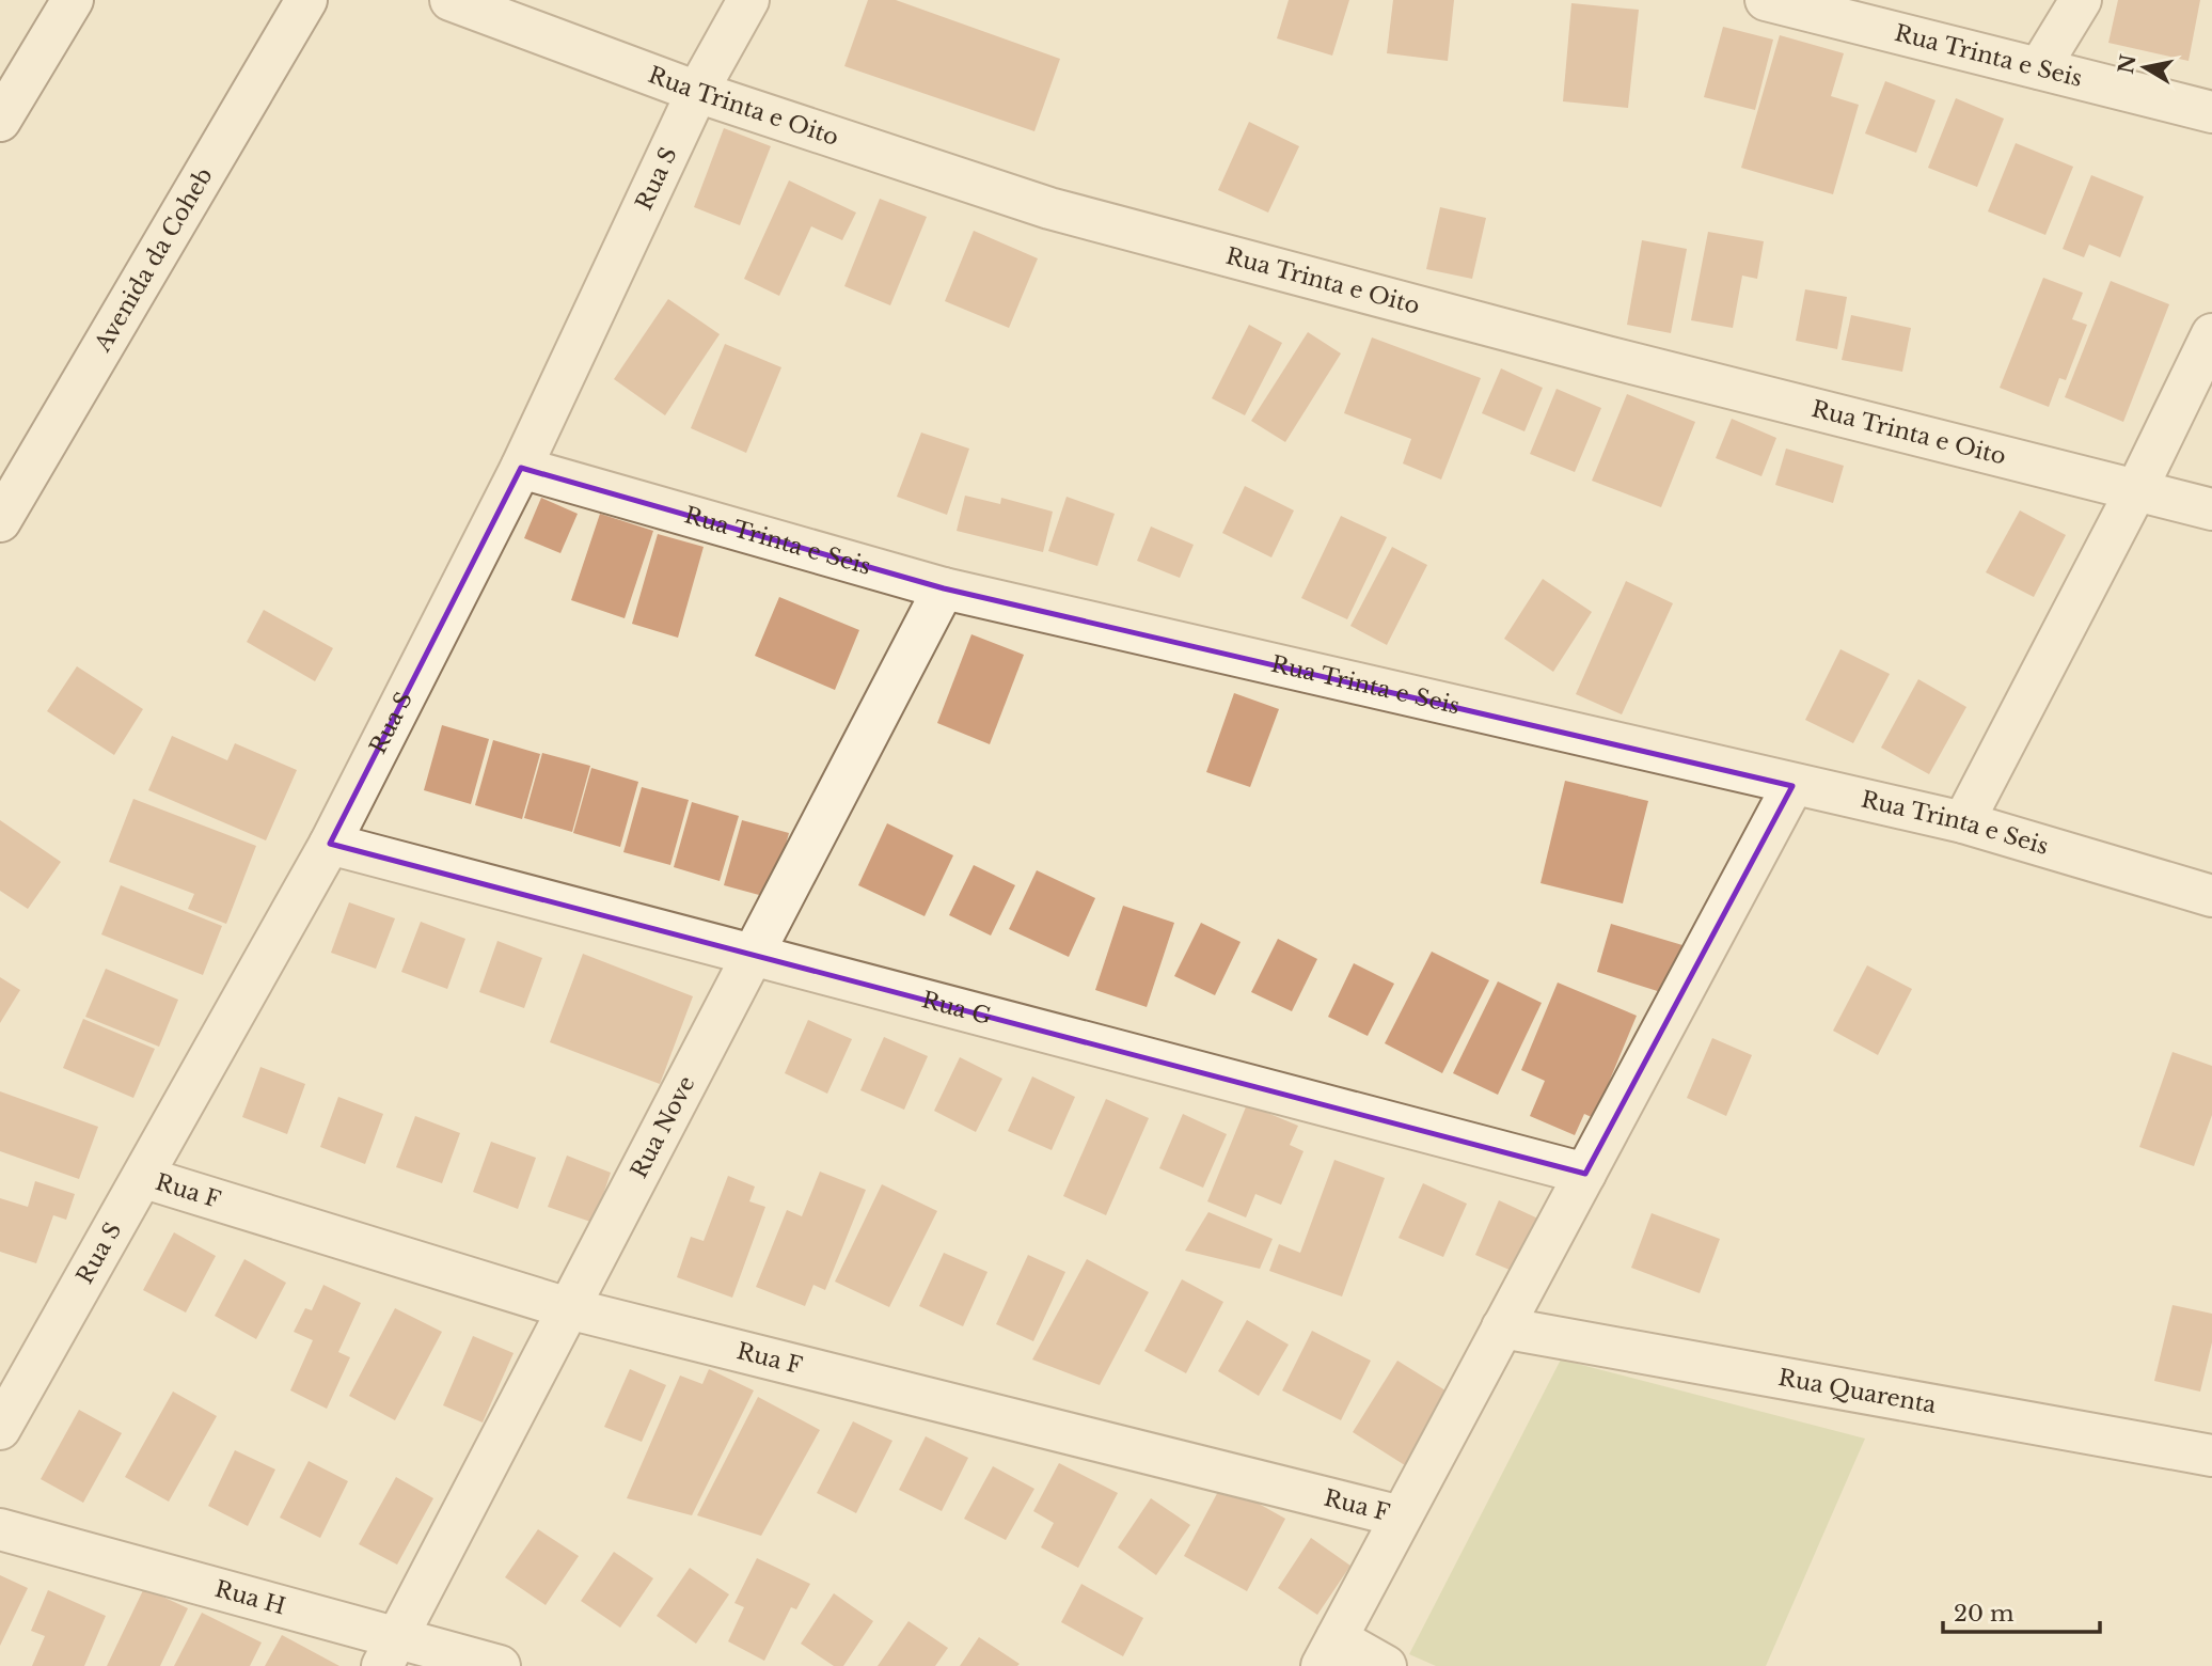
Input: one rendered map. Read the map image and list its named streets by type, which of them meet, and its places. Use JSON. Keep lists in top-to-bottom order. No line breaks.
{"streets":{"street":["Rua Trinta e Seis","Rua Trinta e Oito","Rua S","Avenida da Coheb","Rua G","Rua Nove","Rua F","Rua Quarenta","Rua H"]},"crossings":[["Rua Trinta e Seis","Rua S"],["Rua Trinta e Seis","Rua Nove"],["Rua Trinta e Oito","Rua S"],["Rua S","Rua G"],["Rua S","Rua F"],["Rua G","Rua Nove"],["Rua Nove","Rua F"],["Rua Nove","Rua H"]],"scale_bar":"20 m","north":"left"}
